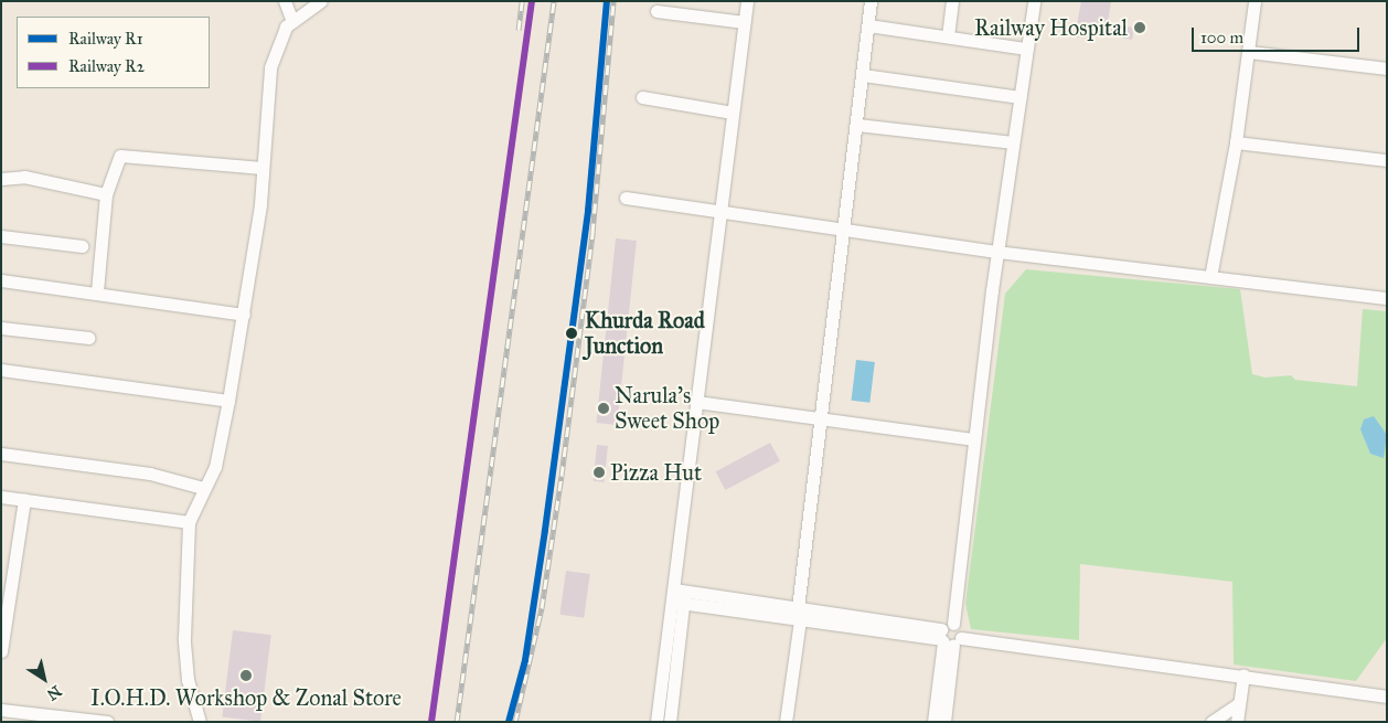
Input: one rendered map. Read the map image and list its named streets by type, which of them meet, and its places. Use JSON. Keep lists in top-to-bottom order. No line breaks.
{"places":["Railway Hospital","Khurda Road Junction","Narula's Sweet Shop","Pizza Hut","I.O.H.D. Workshop & Zonal Store"],"lines":["rail line R1","rail line R2"],"legend":["Railway R1","Railway R2"],"scale_bar":"100 m","north":"bottom right"}
